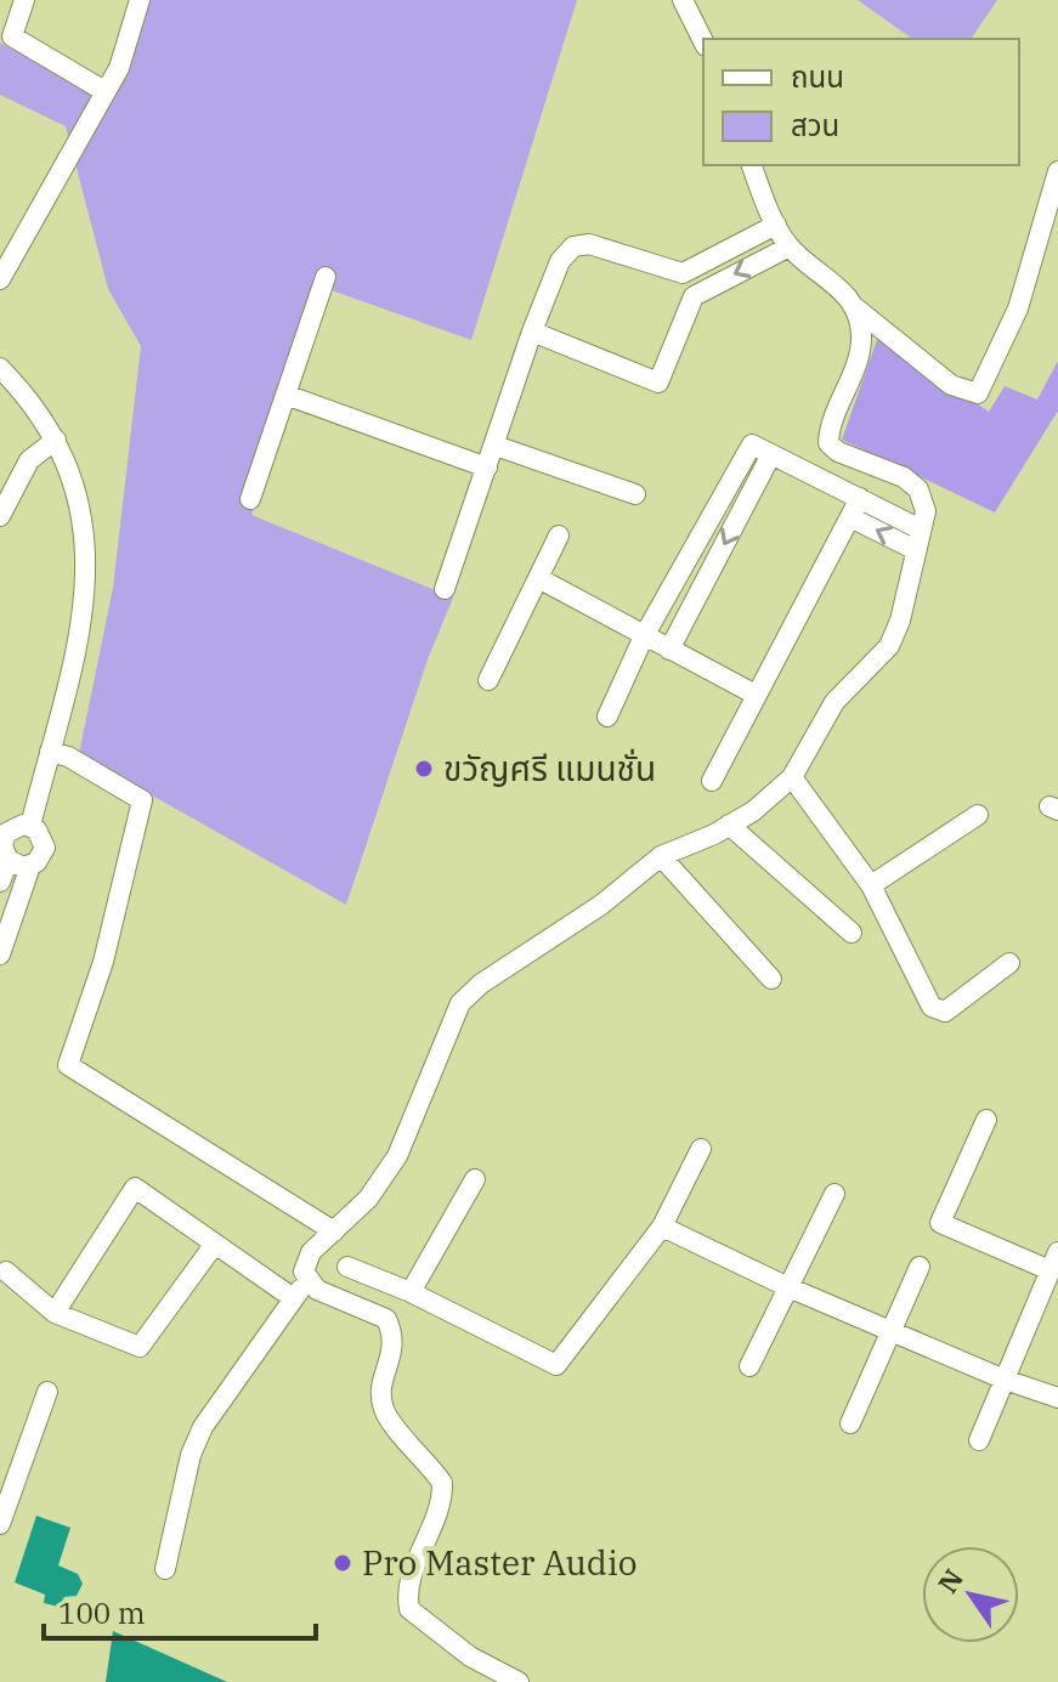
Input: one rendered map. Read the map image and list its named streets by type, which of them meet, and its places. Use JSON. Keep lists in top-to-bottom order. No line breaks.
{"places":["ขวัญศรี แมนชั่น","Pro Master Audio"],"legend":["ถนน","สวน"],"scale_bar":"100 m","north":"top left"}
